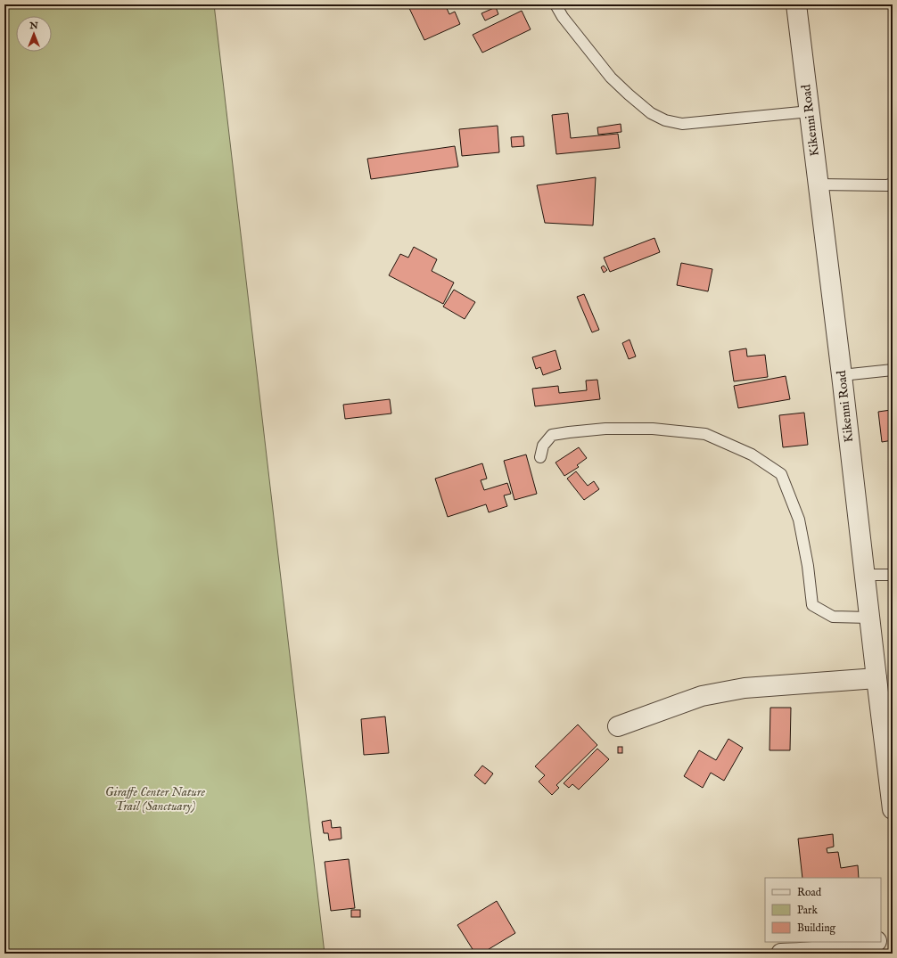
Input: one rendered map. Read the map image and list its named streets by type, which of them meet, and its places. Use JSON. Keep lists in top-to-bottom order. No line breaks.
{"streets":{"street":["Kikenni Road"]},"parks":["Giraffe Center Nature Trail (Sanctuary)"],"legend":["Road","Park","Building"],"north":"top"}
